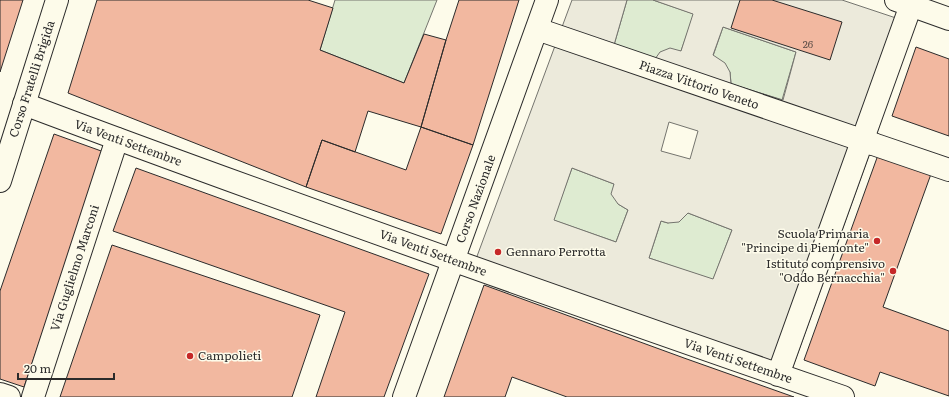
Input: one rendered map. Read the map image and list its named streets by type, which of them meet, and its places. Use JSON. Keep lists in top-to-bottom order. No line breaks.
{"streets":{"street":["Corso Fratelli Brigida","Piazza Vittorio Veneto","Via Venti Settembre","Corso Nazionale","Via Guglielmo Marconi"]},"crossings":[["Corso Fratelli Brigida","Via Venti Settembre"],["Piazza Vittorio Veneto","Corso Nazionale"],["Via Venti Settembre","Corso Nazionale"],["Via Venti Settembre","Via Guglielmo Marconi"]],"places":["Scuola Primaria \"Principe di Piemonte\"","Gennaro Perrotta","Istituto comprensivo \"Oddo Bernacchia\"","Campolieti"],"house_numbers":["26"],"scale_bar":"20 m"}
